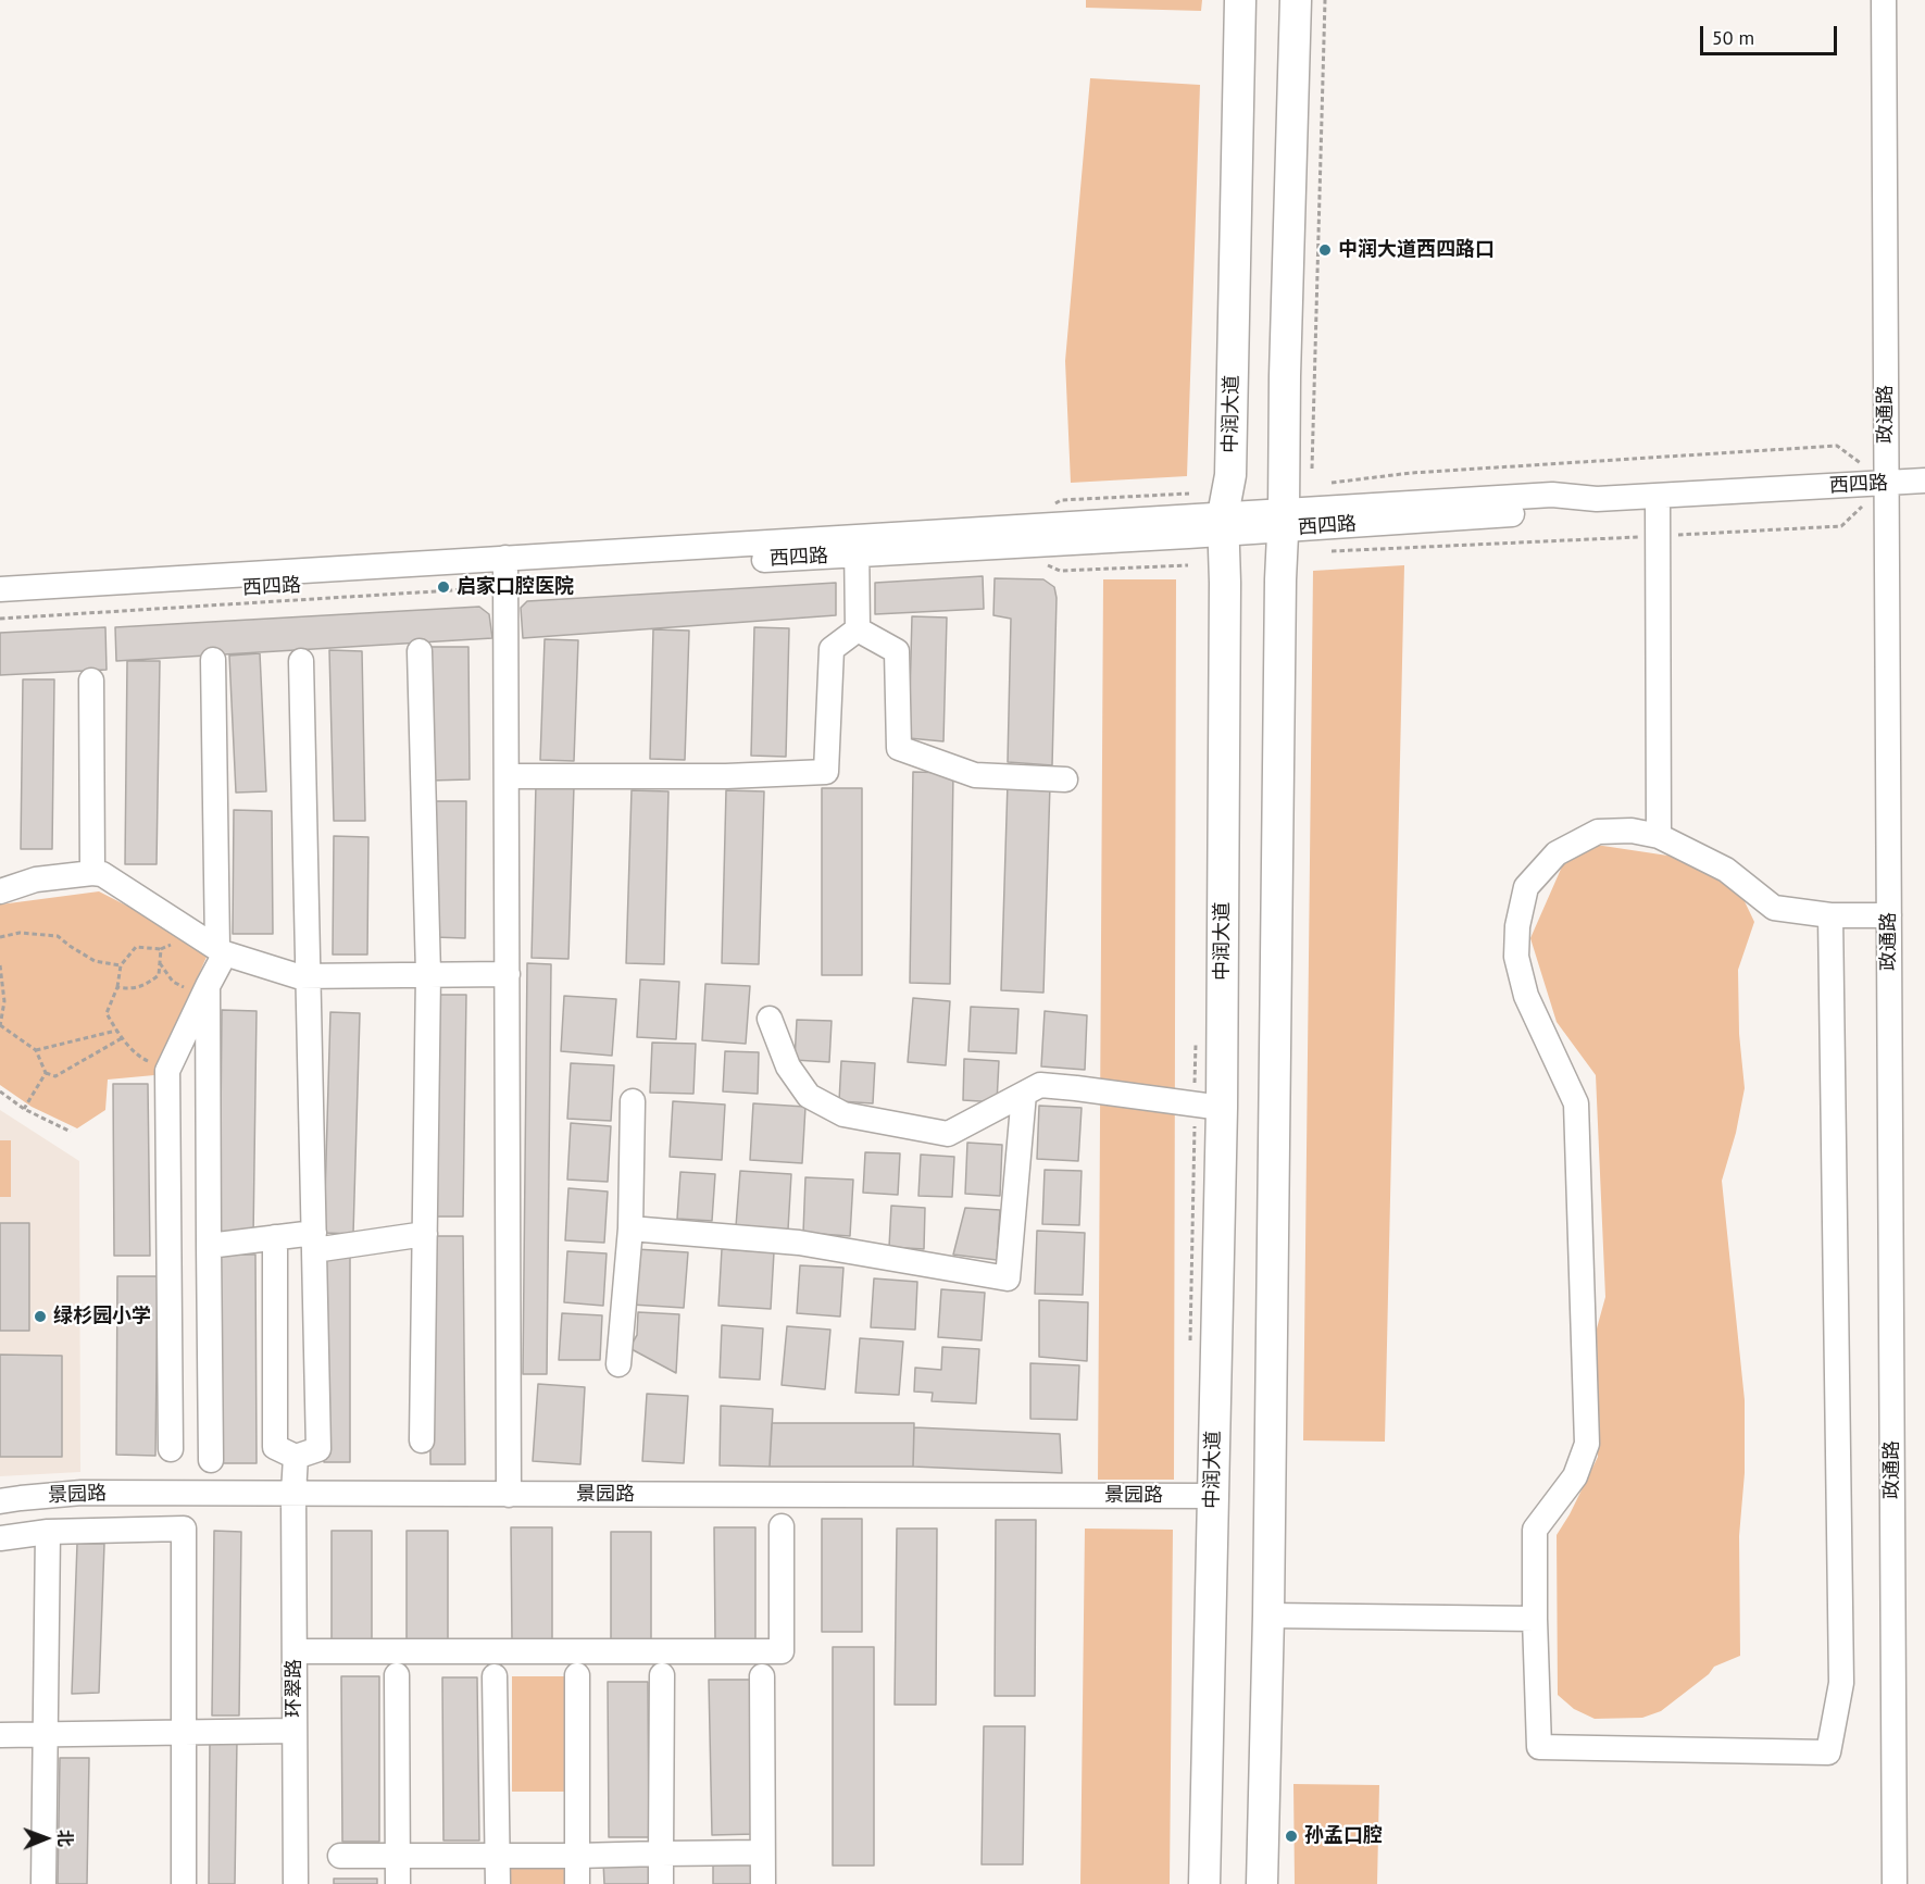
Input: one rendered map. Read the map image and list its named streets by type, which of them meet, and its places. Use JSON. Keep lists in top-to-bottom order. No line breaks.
{"streets":{"main road":["中润大道"],"street":["政通路","西四路","景园路","环翠路"]},"crossings":[["中润大道","西四路"],["中润大道","景园路"],["政通路","西四路"],["景园路","环翠路"]],"places":["中润大道西四路口","启家口腔医院","绿杉园小学","孙孟口腔"],"scale_bar":"50 m","north":"right"}
